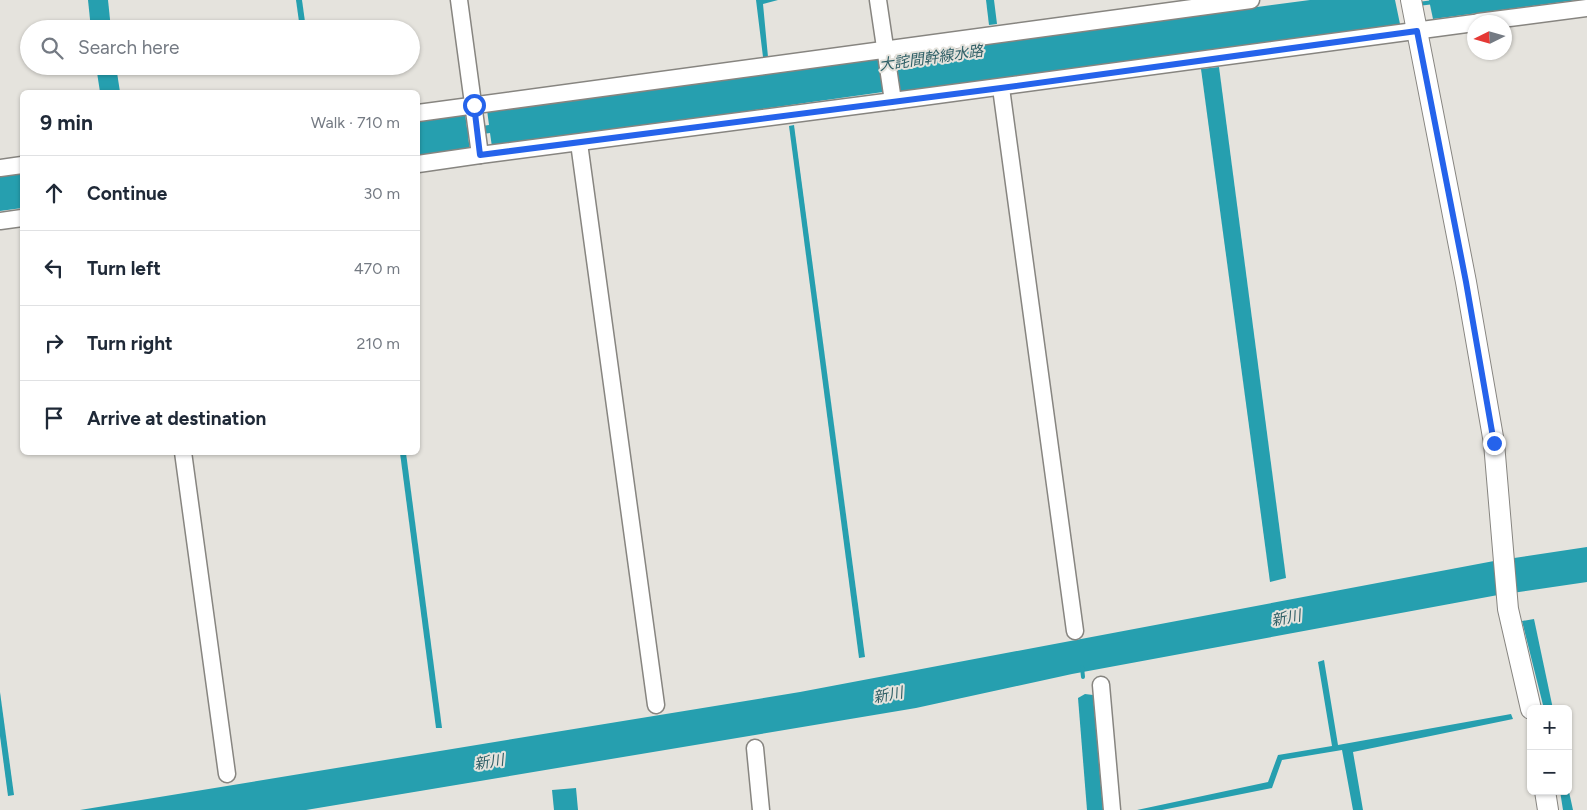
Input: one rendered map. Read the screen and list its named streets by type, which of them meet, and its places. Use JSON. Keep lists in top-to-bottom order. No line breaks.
{"water":["大詫間幹線水路","新川"],"north":"left","page":{"search":"Search here","heading":["9 min","Walk · 710 m"],"list":[["Continue","30 m"],["Turn left","470 m"],["Turn right","210 m"],"Arrive at destination"],"map_buttons":["+","−"]}}
